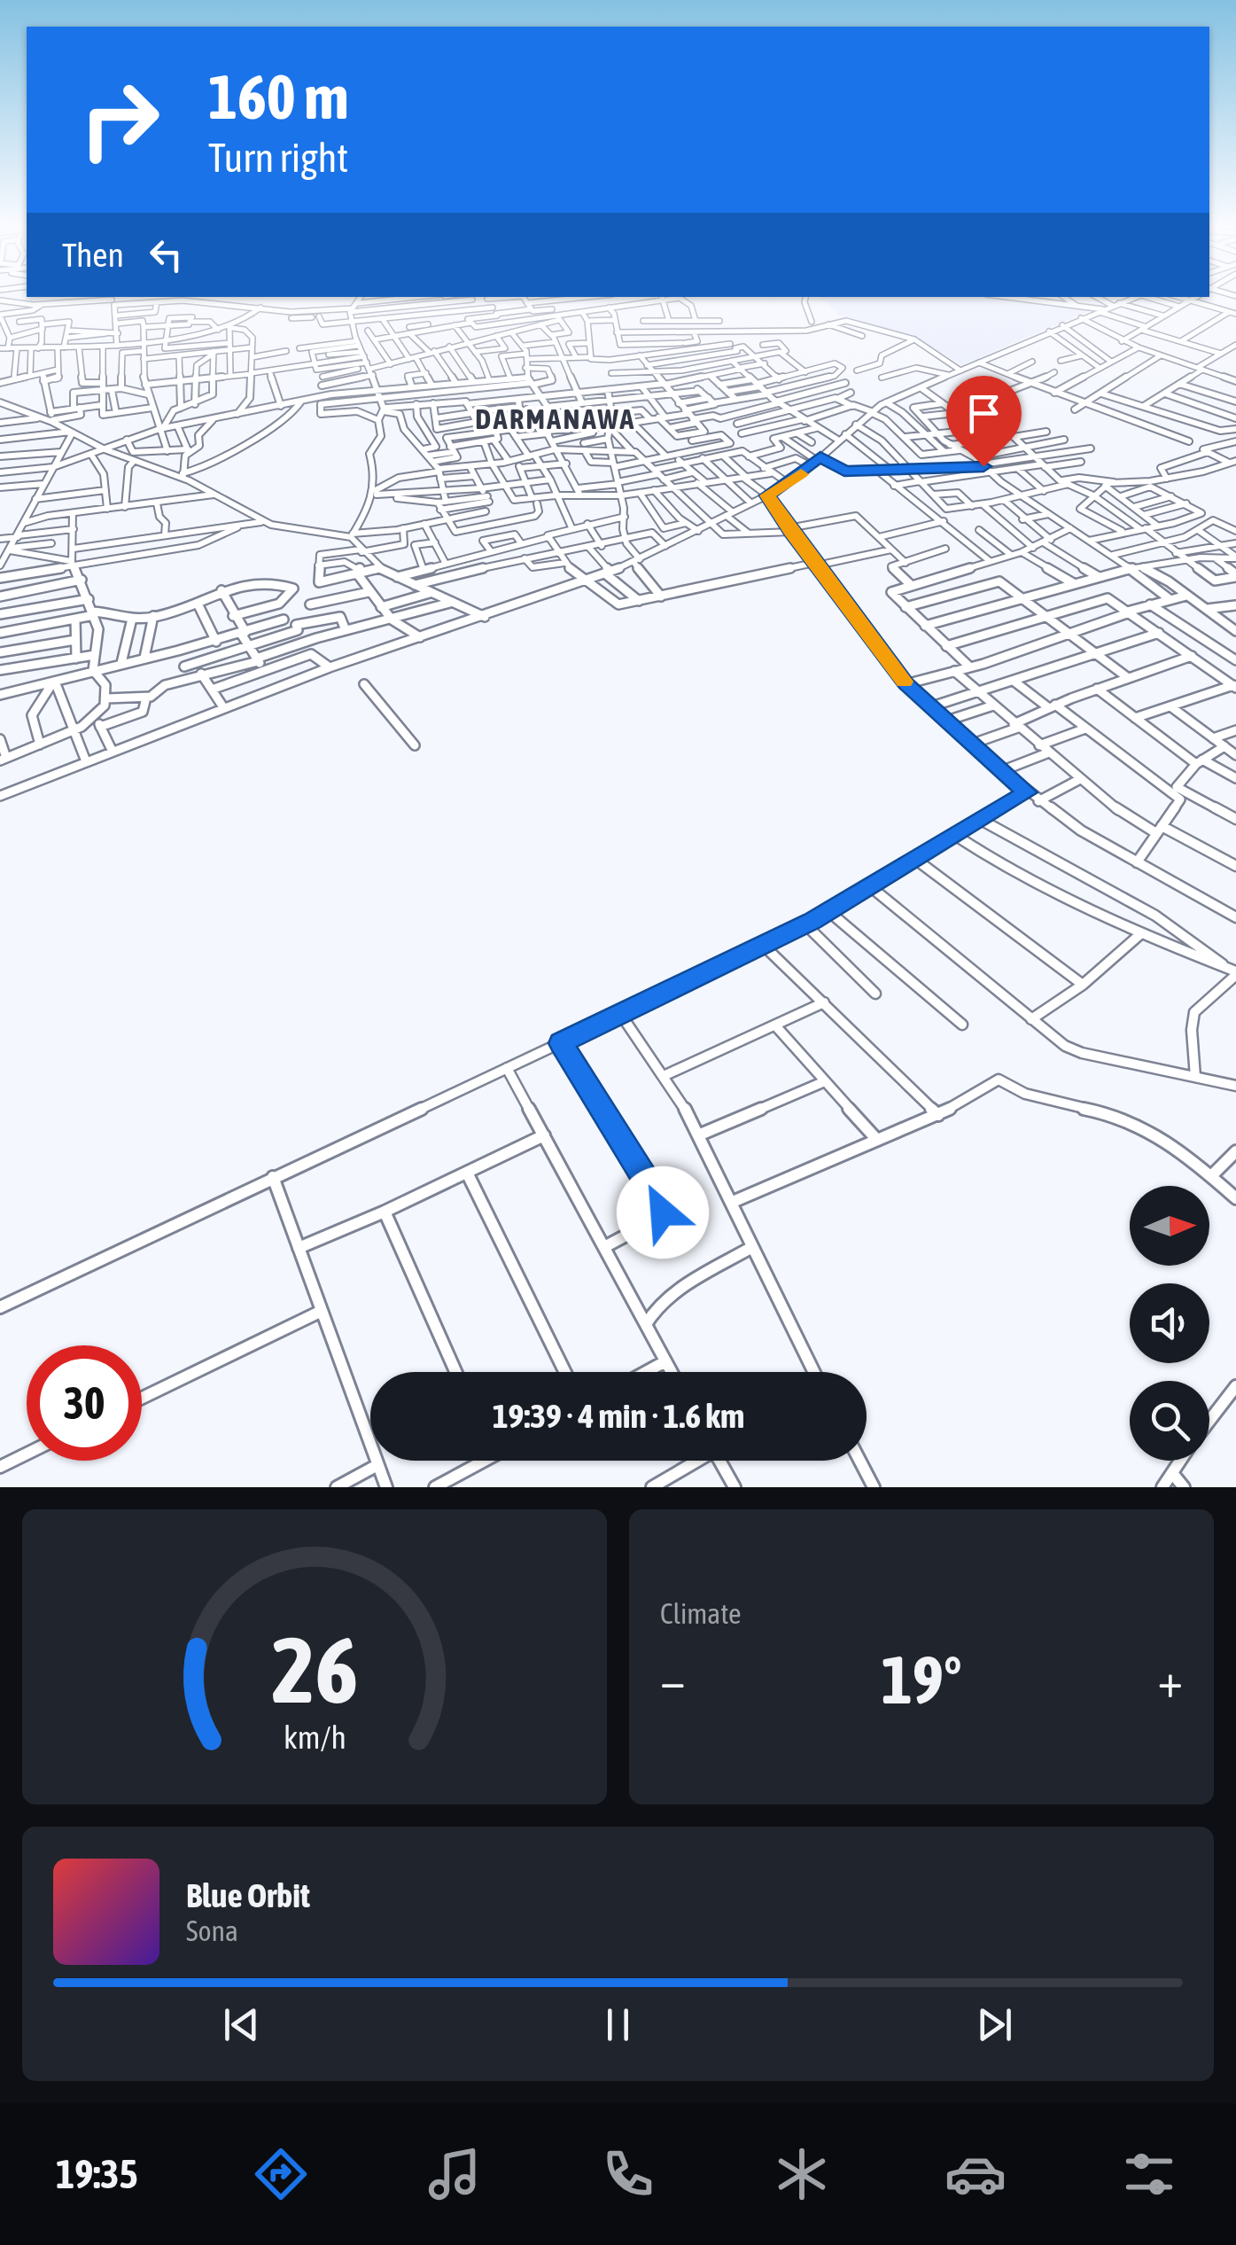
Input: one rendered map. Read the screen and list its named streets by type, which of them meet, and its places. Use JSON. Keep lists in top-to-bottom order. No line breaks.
{"districts":["DARMANAWA"],"north":"right","page":{"turn":["160 m","Turn right"],"then":"Then","limit":"30","trip":"19:39 · 4 min · 1.6 km","tile":"Climate","heat":["−","19°","+"],"song":["Blue Orbit","Sona"],"tabs":"19:35","gauge":["26","km/h"]}}
